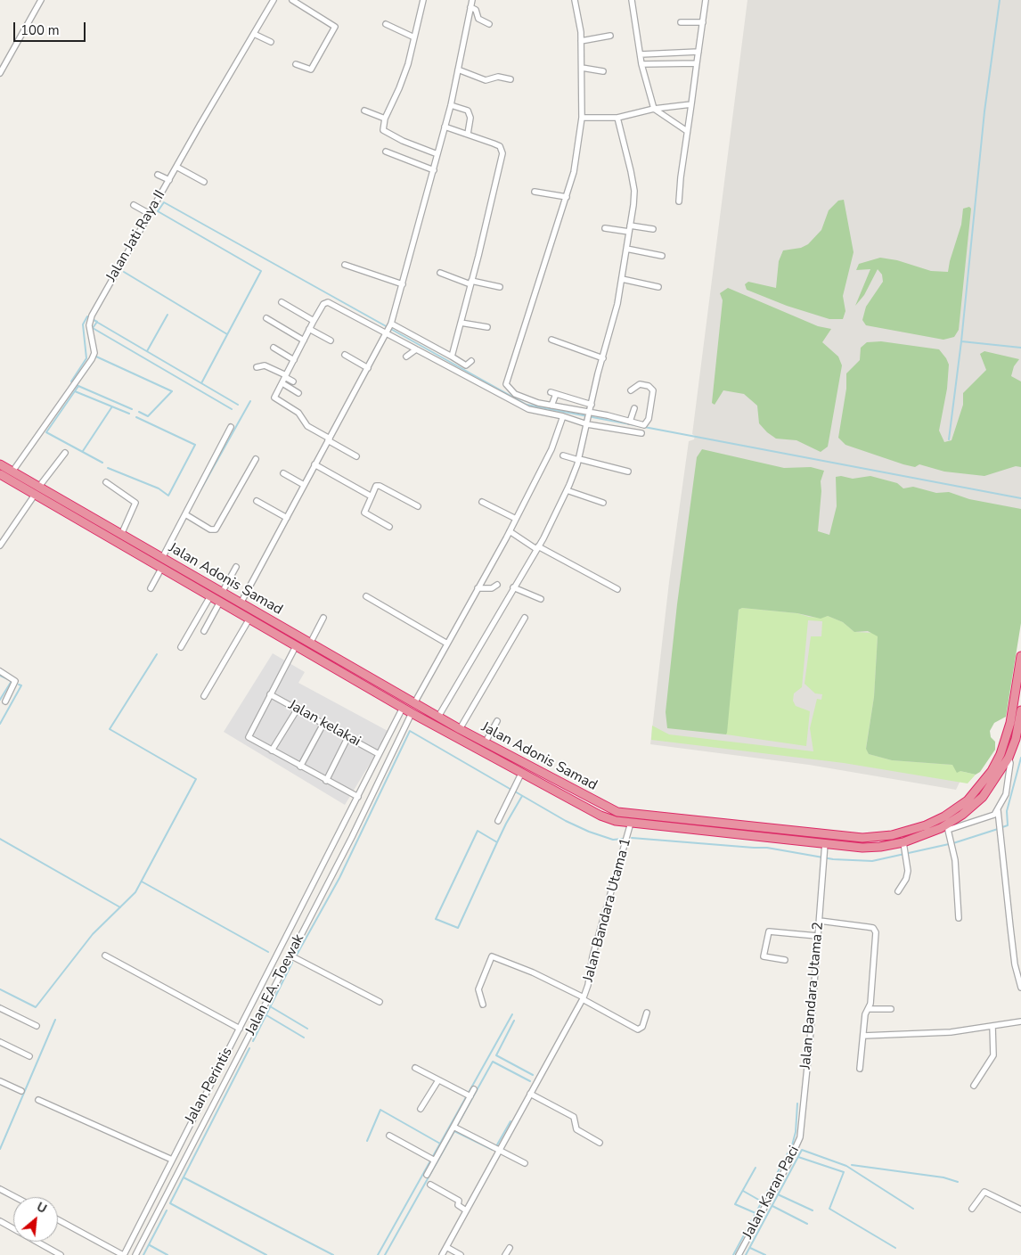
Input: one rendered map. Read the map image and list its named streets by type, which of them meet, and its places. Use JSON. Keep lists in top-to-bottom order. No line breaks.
{"streets":{"highway":["Jalan Adonis Samad"],"street":["Jalan Jati Raya II","Jalan kelakai","Jalan Bandara Utama 1","Jalan EA. Toewak","Jalan Bandara Utama 2","Jalan Perintis","Jalan Karan Paci"]},"crossings":[["Jalan Jati Raya II","Jalan Adonis Samad"],["Jalan kelakai","Jalan Perintis"],["Jalan Bandara Utama 2","Jalan Karan Paci"]],"scale_bar":"100 m","north":"top right"}
